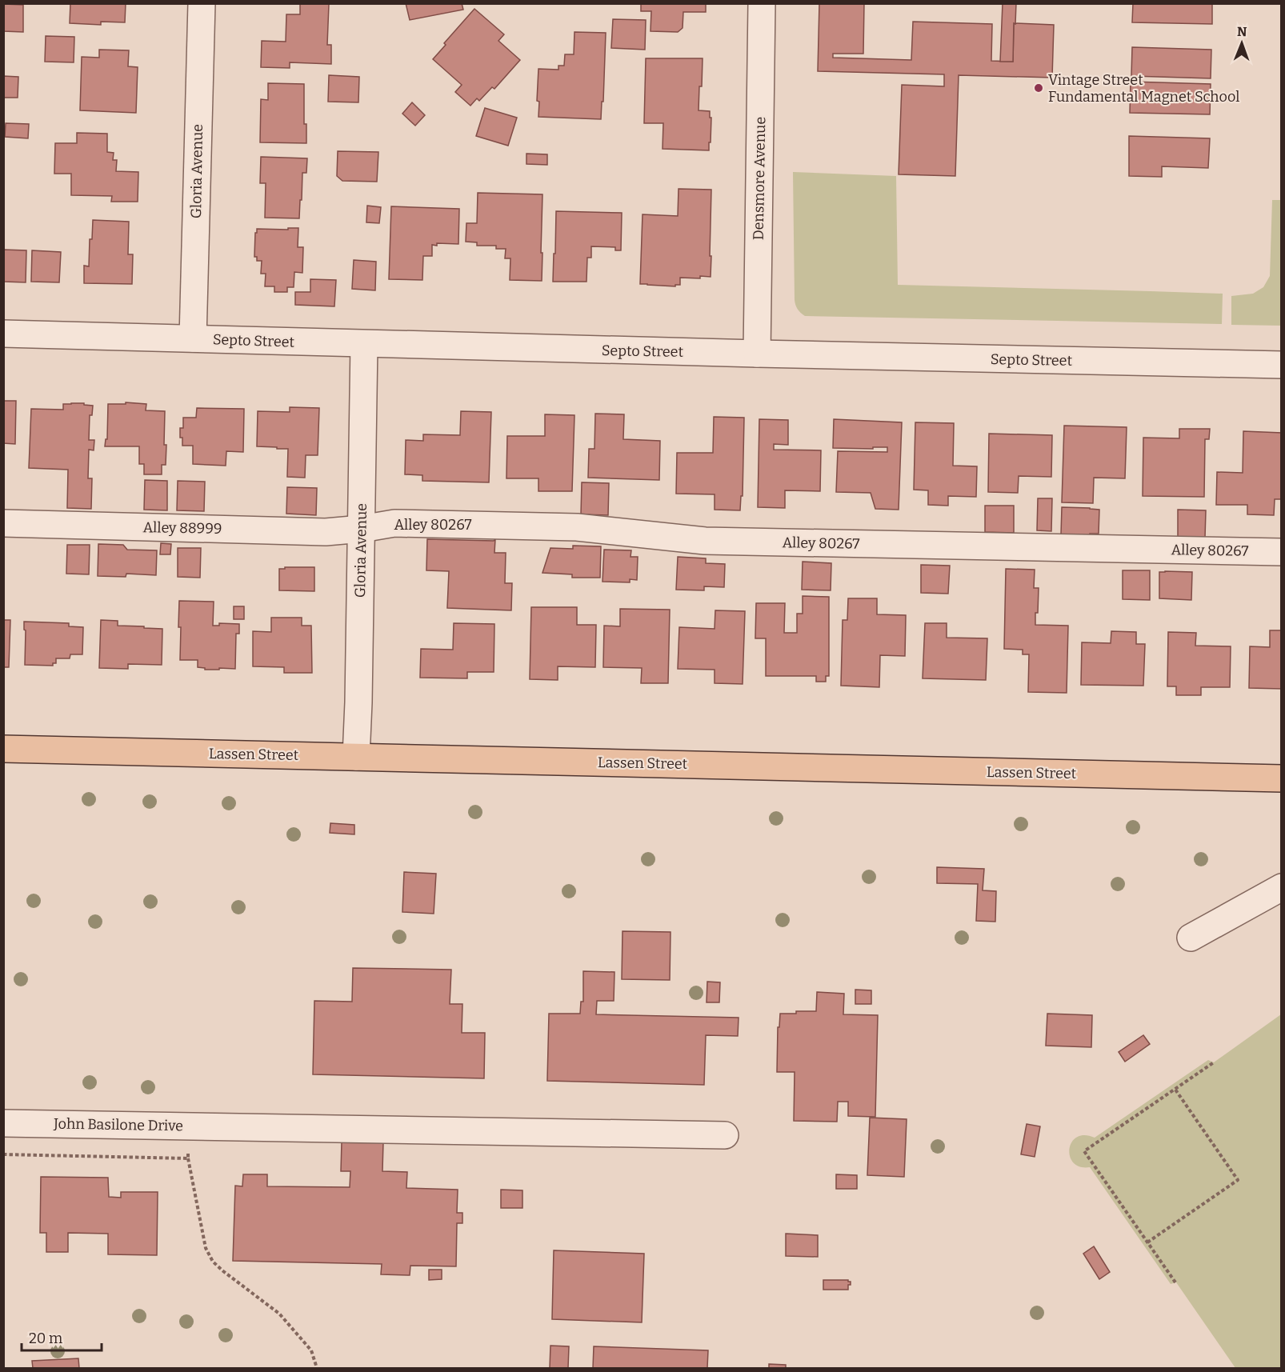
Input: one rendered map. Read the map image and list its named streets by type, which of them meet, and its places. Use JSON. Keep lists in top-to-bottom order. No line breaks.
{"streets":{"main road":["Lassen Street"],"street":["Gloria Avenue","Densmore Avenue","Septo Street","Alley 80267","Alley 88999","John Basilone Drive"]},"crossings":[["Gloria Avenue","Septo Street"],["Gloria Avenue","Alley 80267"],["Gloria Avenue","Alley 88999"],["Gloria Avenue","Lassen Street"],["Densmore Avenue","Septo Street"],["Alley 80267","Alley 88999"]],"places":["Vintage Street Fundamental Magnet School"],"scale_bar":"20 m","north":"top"}
